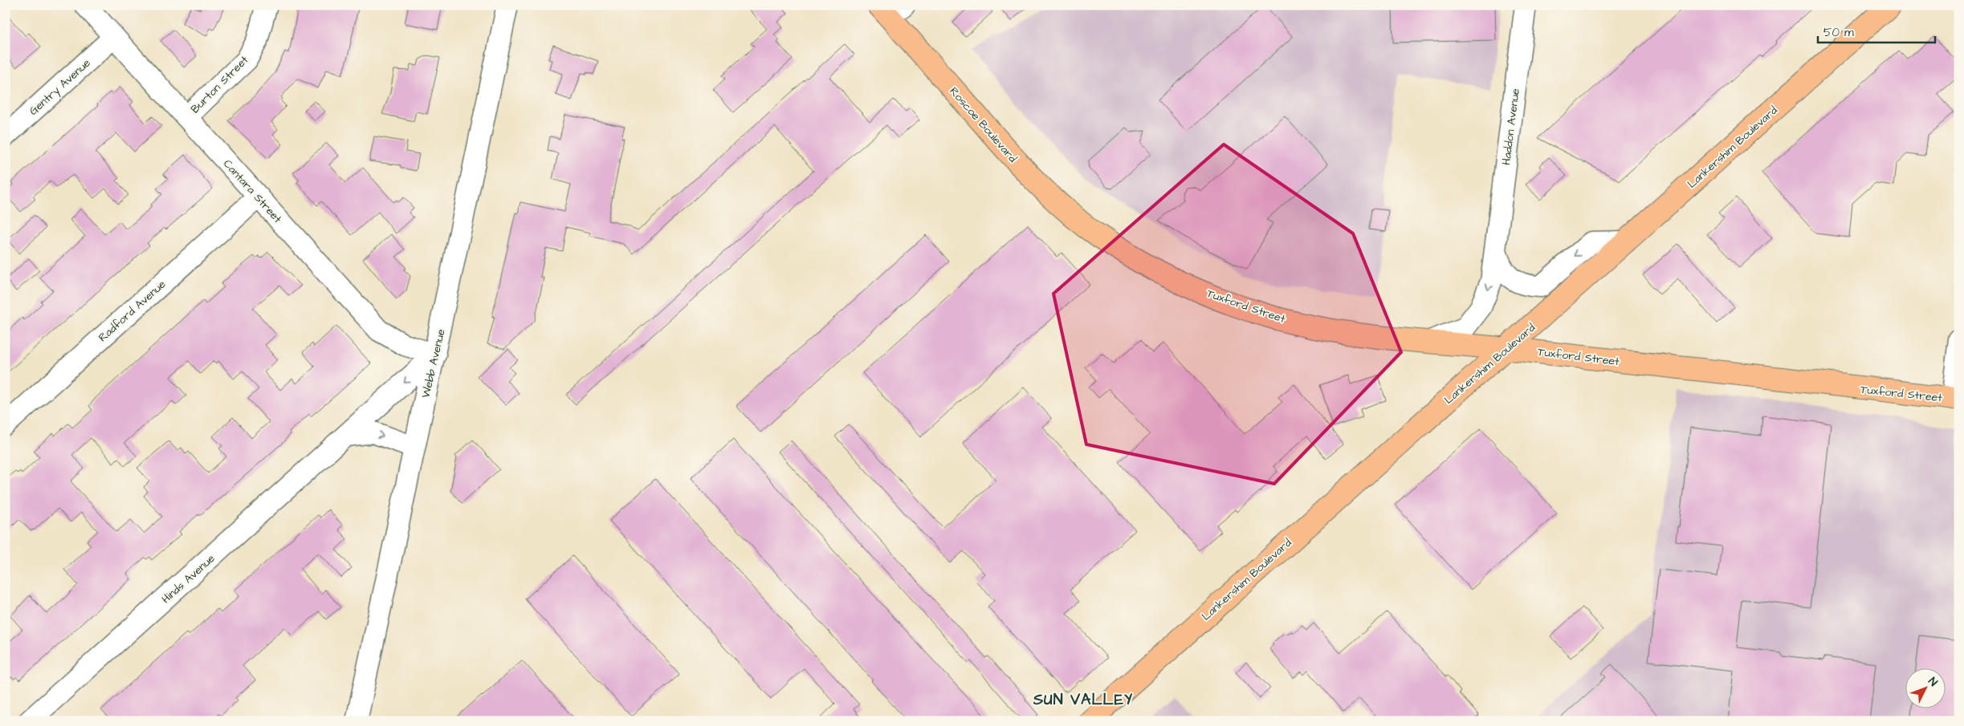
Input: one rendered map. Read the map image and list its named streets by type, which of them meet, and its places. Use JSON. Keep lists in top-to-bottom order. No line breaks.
{"streets":{"main road":["Roscoe Boulevard","Lankershim Boulevard","Tuxford Street"],"street":["Burton Street","Gentry Avenue","Haddon Avenue","Cantara Street","Radford Avenue","Webb Avenue","Hinds Avenue"]},"crossings":[["Burton Street","Cantara Street"],["Gentry Avenue","Cantara Street"],["Roscoe Boulevard","Tuxford Street"],["Haddon Avenue","Lankershim Boulevard"],["Haddon Avenue","Tuxford Street"],["Lankershim Boulevard","Tuxford Street"],["Cantara Street","Radford Avenue"],["Cantara Street","Webb Avenue"],["Cantara Street","Hinds Avenue"],["Webb Avenue","Hinds Avenue"]],"districts":["SUN VALLEY"],"scale_bar":"50 m","north":"top right"}
